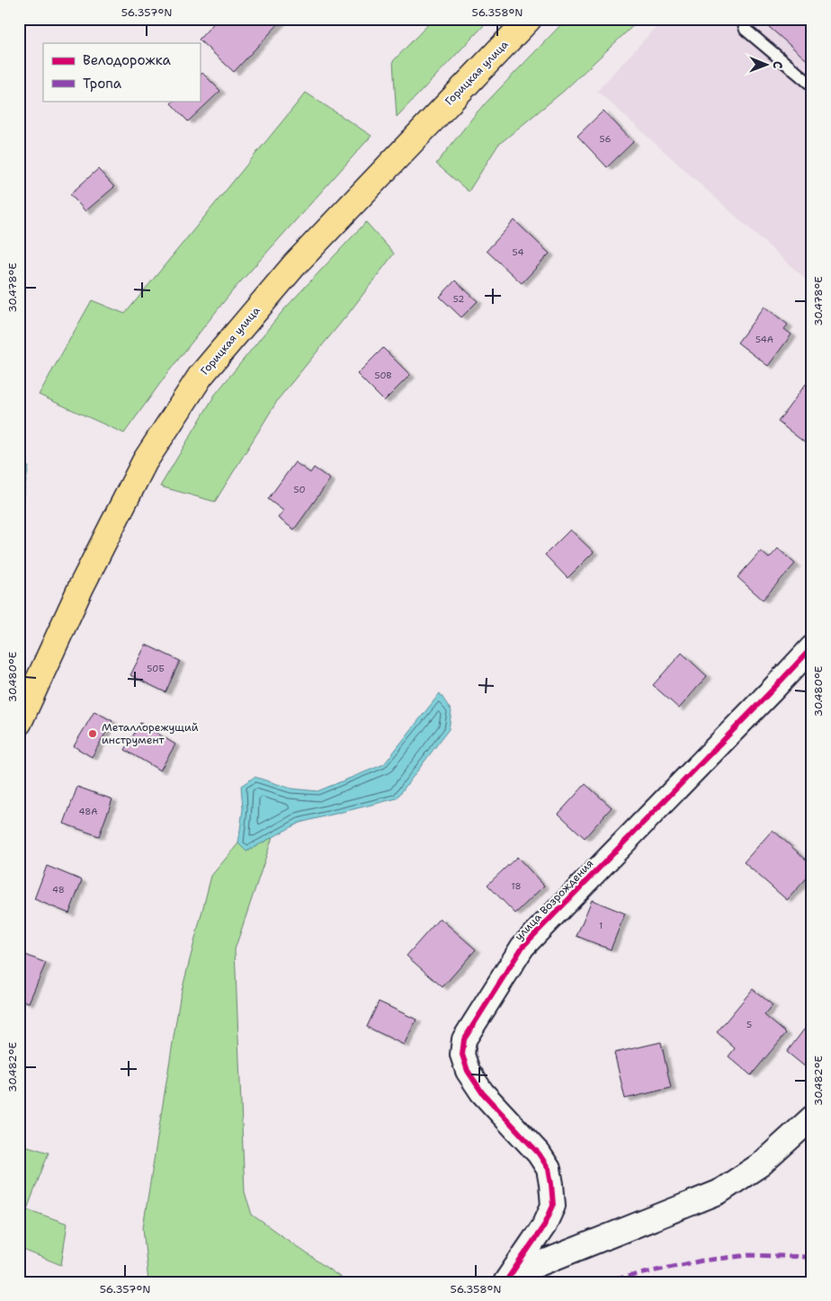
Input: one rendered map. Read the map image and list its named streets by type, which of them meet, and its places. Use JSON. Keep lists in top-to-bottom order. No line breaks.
{"streets":{"main road":["Горицкая улица"],"street":["улица Возрождения"]},"places":["Металлорежущий инструмент"],"house_numbers":["56","54","52","54А","50В","50","50Б","48А","18","48","1","5"],"legend":["Велодорожка","Тропа"],"north":"right","coordinates":["56.357°N","56.358°N","30.478°E","30.480°E","30.482°E"]}
